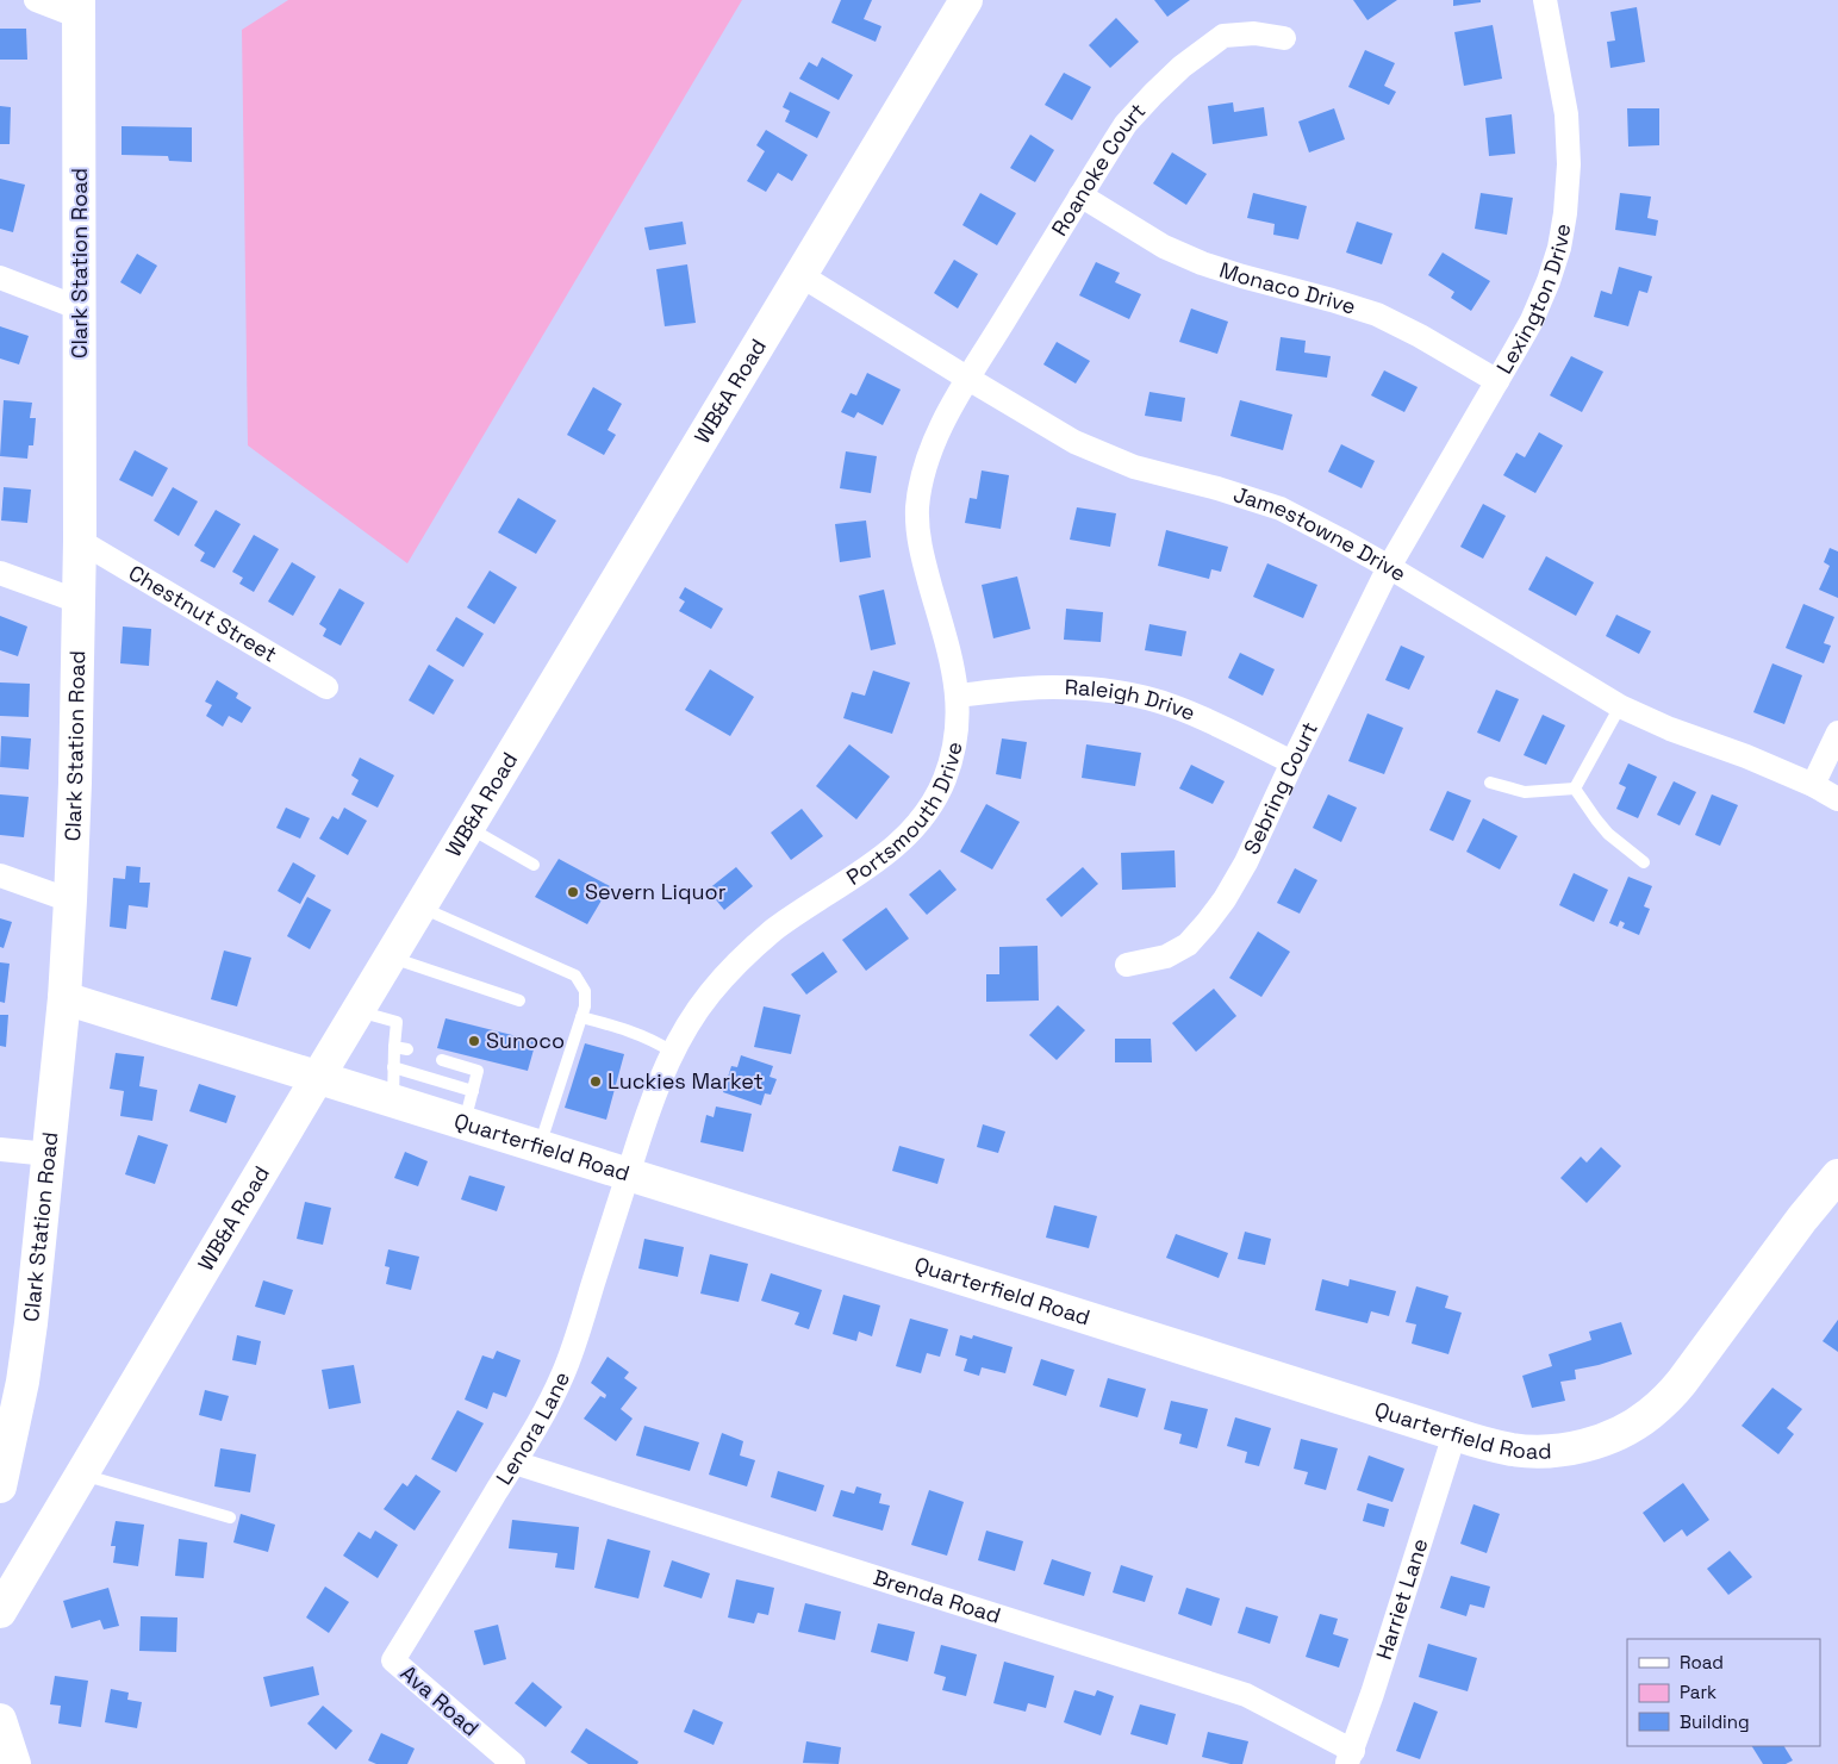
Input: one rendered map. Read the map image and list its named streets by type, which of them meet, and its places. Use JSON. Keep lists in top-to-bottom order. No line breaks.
{"streets":{"street":["Roanoke Court","Clark Station Road","Monaco Drive","Lexington Drive","WB&A Road","Jamestowne Drive","Chestnut Street","Raleigh Drive","Sebring Court","Portsmouth Drive","Quarterfield Road","Lenora Lane","Brenda Road","Harriet Lane","Ava Road"]},"crossings":[["Roanoke Court","Monaco Drive"],["Roanoke Court","Jamestowne Drive"],["Roanoke Court","Portsmouth Drive"],["Clark Station Road","Chestnut Street"],["Clark Station Road","Quarterfield Road"],["Monaco Drive","Lexington Drive"],["Lexington Drive","Jamestowne Drive"],["Lexington Drive","Sebring Court"],["WB&A Road","Jamestowne Drive"],["WB&A Road","Quarterfield Road"],["Jamestowne Drive","Sebring Court"],["Jamestowne Drive","Portsmouth Drive"],["Raleigh Drive","Sebring Court"],["Raleigh Drive","Portsmouth Drive"],["Portsmouth Drive","Quarterfield Road"],["Portsmouth Drive","Lenora Lane"],["Quarterfield Road","Lenora Lane"],["Quarterfield Road","Harriet Lane"],["Lenora Lane","Brenda Road"],["Lenora Lane","Ava Road"],["Brenda Road","Harriet Lane"]],"places":["Severn Liquor","Sunoco","Luckies Market"],"legend":["Road","Park","Building"]}
